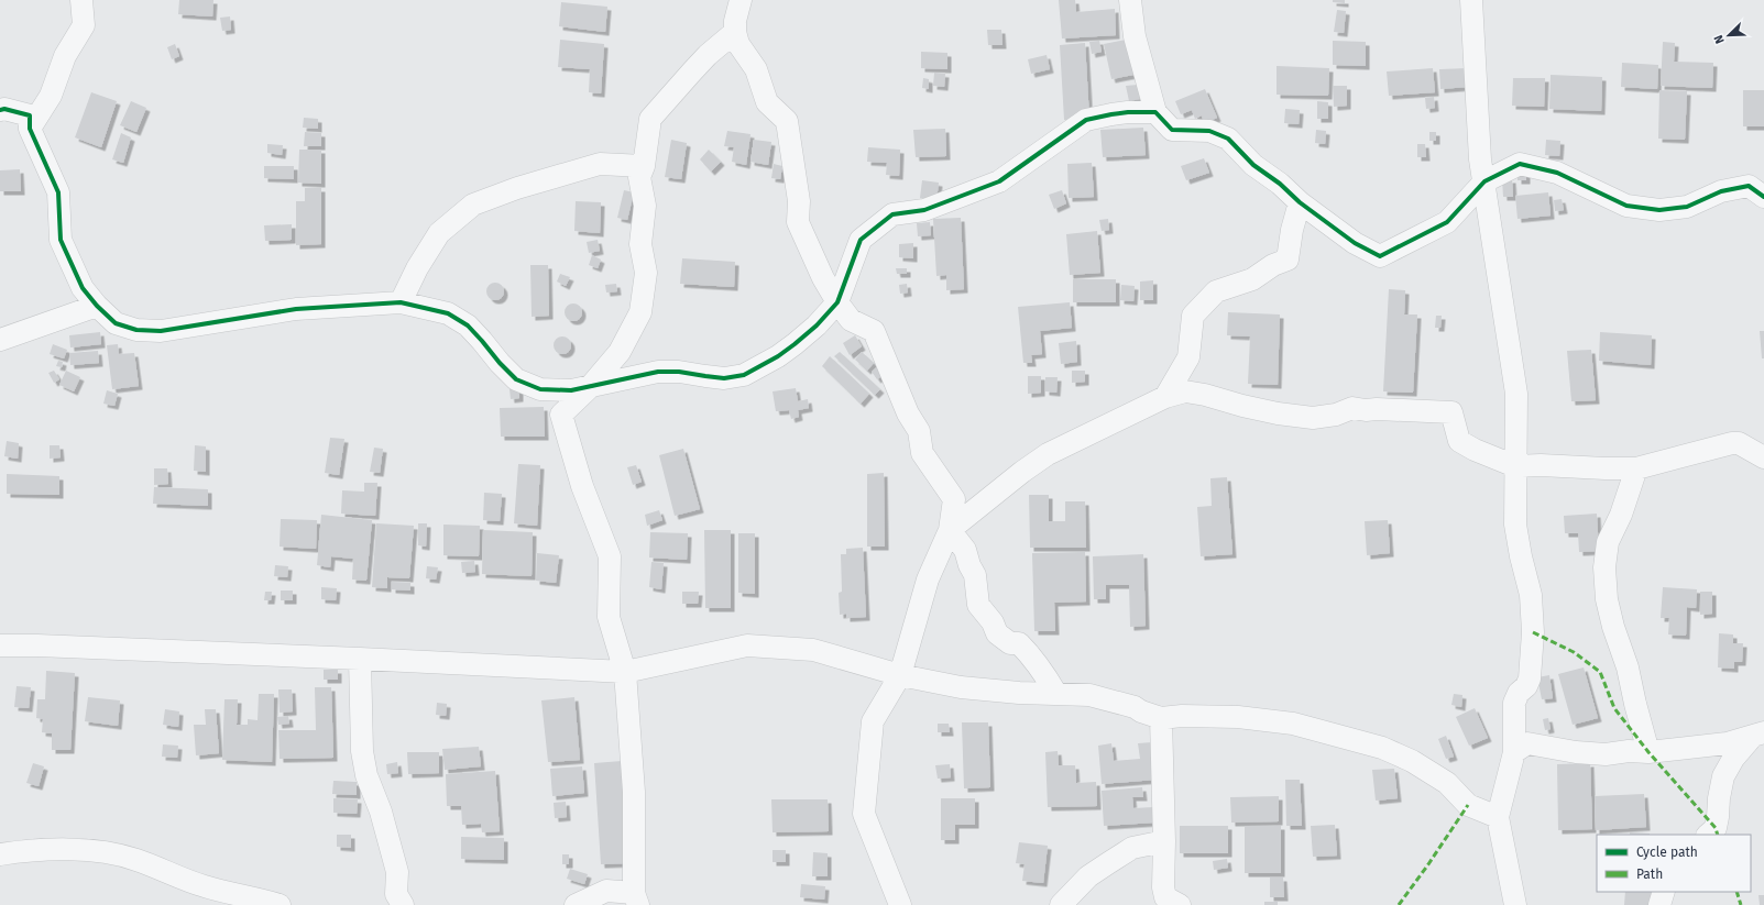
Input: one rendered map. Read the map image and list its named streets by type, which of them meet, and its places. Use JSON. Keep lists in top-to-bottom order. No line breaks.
{"legend":["Cycle path","Path"],"north":"bottom left"}
